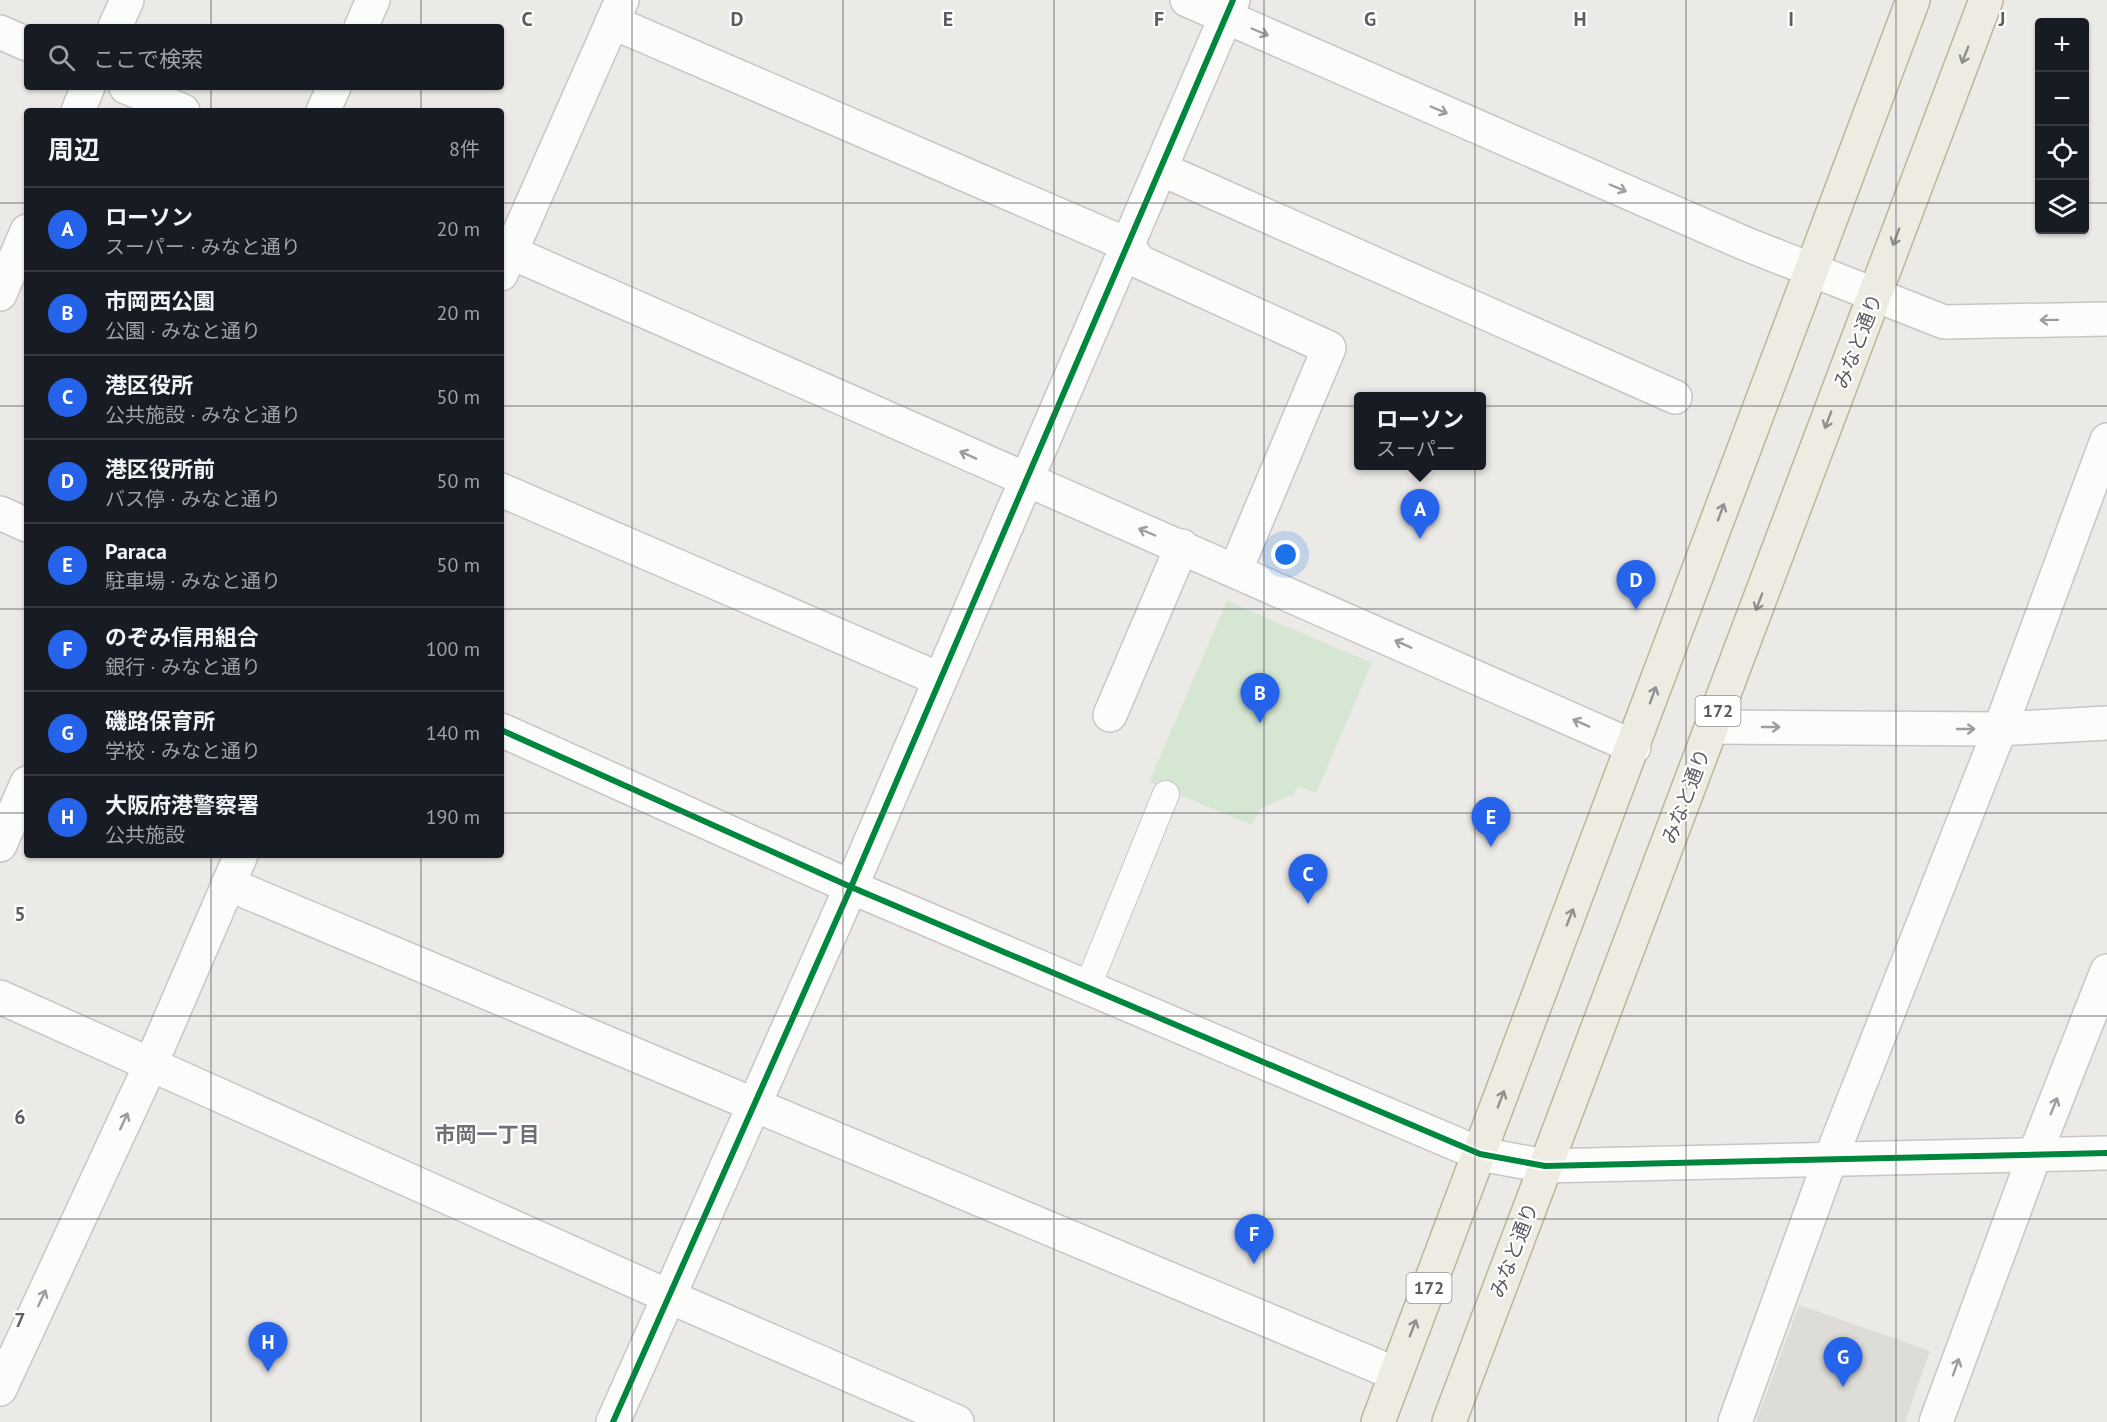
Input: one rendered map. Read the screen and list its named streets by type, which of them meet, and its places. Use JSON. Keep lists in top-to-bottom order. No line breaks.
{"streets":{"highway":["みなと通り","172"]},"districts":["市岡一丁目"],"page":{"map_buttons":["+","−"],"search":"ここで検索","heading":["周辺","8件"],"list":[{"mark":"A","name":"ローソン","note":"スーパー · みなと通り","value":"20 m"},{"mark":"B","name":"市岡西公園","note":"公園 · みなと通り","value":"20 m"},{"mark":"C","name":"港区役所","note":"公共施設 · みなと通り","value":"50 m"},{"mark":"D","name":"港区役所前","note":"バス停 · みなと通り","value":"50 m"},{"mark":"E","name":"Paraca","note":"駐車場 · みなと通り","value":"50 m"},{"mark":"F","name":"のぞみ信用組合","note":"銀行 · みなと通り","value":"100 m"},{"mark":"G","name":"磯路保育所","note":"学校 · みなと通り","value":"140 m"},{"mark":"H","name":"大阪府港警察署","note":"公共施設","value":"190 m"}],"popup":["ローソン","スーパー"],"pins":["A","D","B","E","C","F","H","G"]},"grid":{"columns":["C","D","E","F","G","H","I","J"],"rows":["5","6","7"]}}
